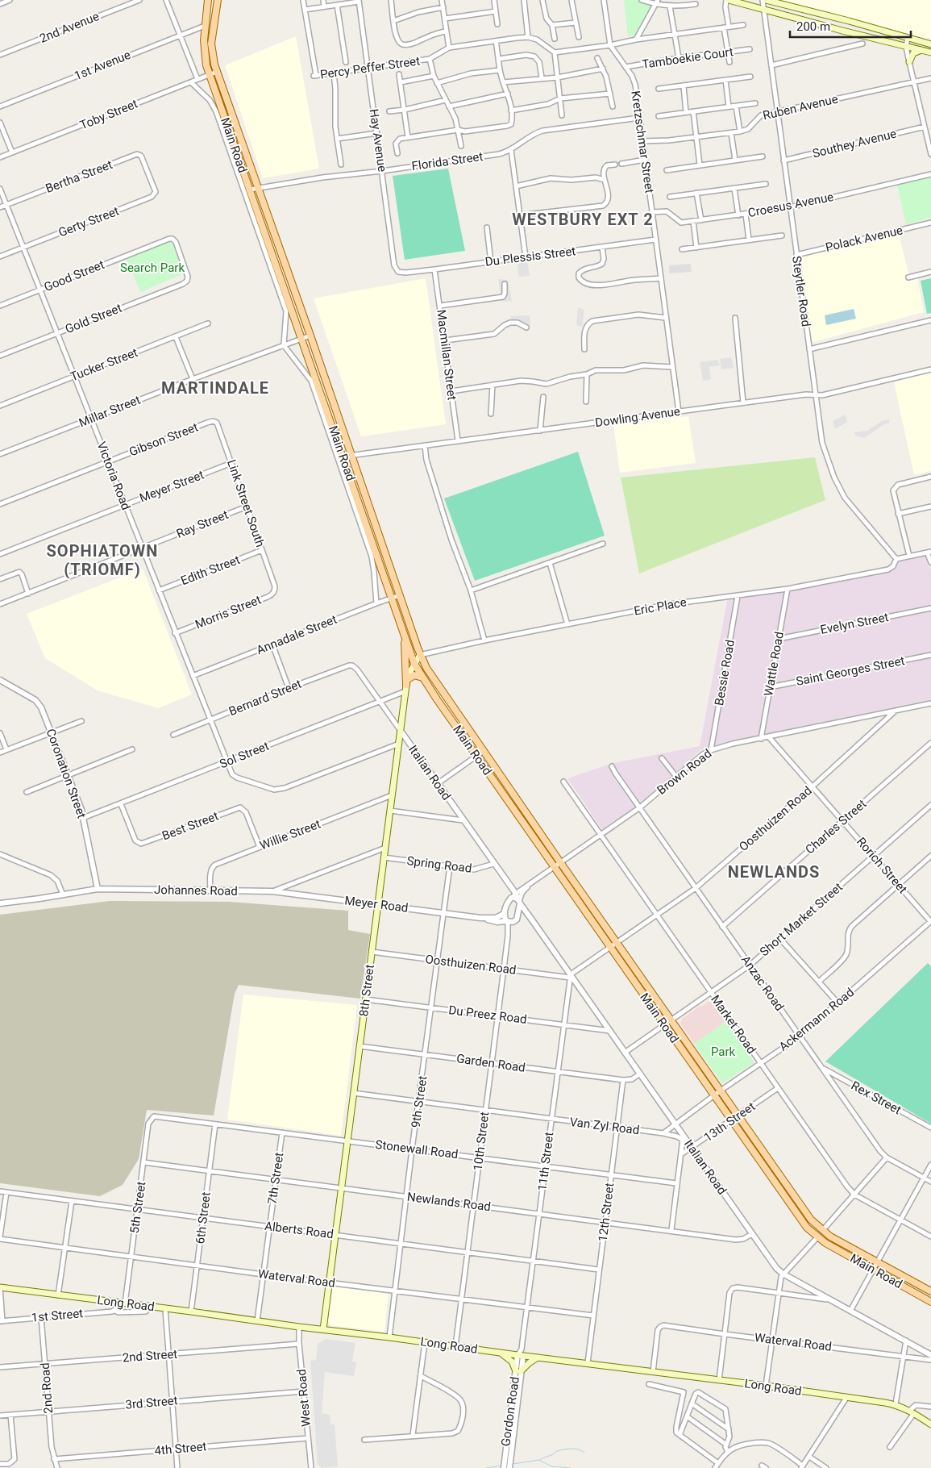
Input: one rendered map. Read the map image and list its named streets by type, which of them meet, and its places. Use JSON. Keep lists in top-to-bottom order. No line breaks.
{"streets":{"main road":["Main Road","8th Street","Long Road"],"street":["2nd Avenue","Tamboekie Court","1st Avenue","Percy Peffer Street","Ruben Avenue","Toby Street","Hay Avenue","Kretzschmar Street","Southey Avenue","Florida Street","Bertha Street","Croesus Avenue","Gerty Street","Polack Avenue","Du Plessis Street","Good Street","Steytler Road","Gold Street","Macmillan Street","Tucker Street","Millar Street","Dowling Avenue","Gibson Street","Victoria Road","Meyer Street","Link Street South","Ray Street","Edith Street","Eric Place","Morris Street","Evelyn Street","Annadale Street","Wattle Road","Saint Georges Street","Bessie Road","Bernard Street","Sol Street","Brown Road","Italian Road","Coronation Street","Oosthuizen Road","Best Street","Charles Street","Willie Street","Spring Road","Rorich Street","Johannes Road","Meyer Road","Short Market Street","Anzac Road","Du Preez Road","Ackermann Road","Market Road","Garden Road","Rex Street","9th Street","13th Street","Van Zyl Road","10th Street","Stonewall Road","11th Street","7th Street","Newlands Road","5th Street","12th Street","6th Street","Alberts Road","Waterval Road","1st Street","2nd Street","2nd Road","West Road","3rd Street","Gordon Road","4th Street"]},"crossings":[["Tamboekie Court","Kretzschmar Street"],["1st Avenue","Main Road"],["Percy Peffer Street","Hay Avenue"],["Ruben Avenue","Kretzschmar Street"],["Ruben Avenue","Steytler Road"],["Toby Street","Main Road"],["Hay Avenue","Florida Street"],["Hay Avenue","Du Plessis Street"],["Kretzschmar Street","Florida Street"],["Kretzschmar Street","Croesus Avenue"],["Kretzschmar Street","Du Plessis Street"],["Kretzschmar Street","Dowling Avenue"],["Southey Avenue","Steytler Road"],["Main Road","Florida Street"],["Main Road","Millar Street"],["Main Road","Dowling Avenue"],["Main Road","Eric Place"],["Main Road","Annadale Street"],["Main Road","Brown Road"],["Main Road","Oosthuizen Road"],["Main Road","Short Market Street"],["Main Road","8th Street"],["Main Road","Ackermann Road"],["Main Road","13th Street"],["Bertha Street","Gerty Street"],["Bertha Street","Victoria Road"],["Croesus Avenue","Steytler Road"],["Gerty Street","Victoria Road"],["Polack Avenue","Steytler Road"],["Du Plessis Street","Macmillan Street"],["Good Street","Gold Street"],["Good Street","Victoria Road"],["Steytler Road","Dowling Avenue"],["Steytler Road","Eric Place"],["Gold Street","Victoria Road"],["Macmillan Street","Dowling Avenue"],["Tucker Street","Victoria Road"],["Millar Street","Victoria Road"],["Gibson Street","Victoria Road"],["Gibson Street","Link Street South"],["Victoria Road","Meyer Street"],["Victoria Road","Ray Street"],["Victoria Road","Edith Street"],["Victoria Road","Morris Street"],["Victoria Road","Annadale Street"],["Victoria Road","Bernard Street"],["Victoria Road","Sol Street"],["Meyer Street","Link Street South"],["Link Street South","Ray Street"],["Link Street South","Edith Street"],["Link Street South","Morris Street"],["Eric Place","Wattle Road"],["Eric Place","Bessie Road"],["Eric Place","8th Street"],["Evelyn Street","Wattle Road"],["Wattle Road","Saint Georges Street"],["Wattle Road","Brown Road"],["Bessie Road","Brown Road"],["Bernard Street","Italian Road"],["Sol Street","Italian Road"],["Sol Street","Coronation Street"],["Sol Street","Best Street"],["Sol Street","8th Street"],["Brown Road","Italian Road"],["Brown Road","Oosthuizen Road"],["Brown Road","Rorich Street"],["Brown Road","Anzac Road"],["Brown Road","Market Road"],["Italian Road","Oosthuizen Road"],["Italian Road","Spring Road"],["Italian Road","Short Market Street"],["Italian Road","8th Street"],["Italian Road","Du Preez Road"],["Italian Road","Ackermann Road"],["Italian Road","13th Street"],["Italian Road","Van Zyl Road"],["Italian Road","11th Street"],["Italian Road","Newlands Road"],["Coronation Street","Johannes Road"],["Oosthuizen Road","Rorich Street"],["Oosthuizen Road","Anzac Road"],["Oosthuizen Road","8th Street"],["Oosthuizen Road","Market Road"],["Oosthuizen Road","9th Street"],["Oosthuizen Road","10th Street"],["Oosthuizen Road","11th Street"],["Best Street","Willie Street"],["Charles Street","Rorich Street"],["Charles Street","Anzac Road"],["Willie Street","Johannes Road"],["Willie Street","8th Street"],["Spring Road","8th Street"],["Spring Road","9th Street"],["Rorich Street","Short Market Street"],["Rorich Street","Ackermann Road"],["Johannes Road","Meyer Road"],["Johannes Road","8th Street"],["Meyer Road","8th Street"],["Meyer Road","9th Street"],["Meyer Road","10th Street"],["Short Market Street","Anzac Road"],["Short Market Street","Market Road"],["Anzac Road","Ackermann Road"],["Anzac Road","Rex Street"],["8th Street","Du Preez Road"],["8th Street","Garden Road"],["8th Street","Van Zyl Road"],["8th Street","Stonewall Road"],["8th Street","Newlands Road"],["8th Street","Alberts Road"],["8th Street","Waterval Road"],["8th Street","Long Road"],["Du Preez Road","9th Street"],["Du Preez Road","10th Street"],["Du Preez Road","11th Street"],["Ackermann Road","Market Road"],["Market Road","13th Street"],["Garden Road","9th Street"],["Garden Road","10th Street"],["Garden Road","11th Street"],["Garden Road","12th Street"],["9th Street","Van Zyl Road"],["9th Street","Stonewall Road"],["9th Street","Newlands Road"],["9th Street","Alberts Road"],["9th Street","Waterval Road"],["9th Street","Long Road"],["Van Zyl Road","10th Street"],["Van Zyl Road","11th Street"],["Van Zyl Road","12th Street"],["10th Street","Stonewall Road"],["10th Street","Newlands Road"],["10th Street","Alberts Road"],["10th Street","Waterval Road"],["10th Street","Long Road"],["Stonewall Road","11th Street"],["Stonewall Road","7th Street"],["Stonewall Road","5th Street"],["Stonewall Road","12th Street"],["Stonewall Road","6th Street"],["11th Street","Newlands Road"],["11th Street","Alberts Road"],["11th Street","Waterval Road"],["11th Street","Long Road"],["11th Street","Gordon Road"],["7th Street","Newlands Road"],["7th Street","Alberts Road"],["7th Street","Waterval Road"],["7th Street","Long Road"],["Newlands Road","5th Street"],["Newlands Road","12th Street"],["Newlands Road","6th Street"],["5th Street","Alberts Road"],["5th Street","Waterval Road"],["5th Street","Long Road"],["12th Street","Alberts Road"],["12th Street","Waterval Road"],["12th Street","Long Road"],["6th Street","Alberts Road"],["6th Street","Waterval Road"],["6th Street","Long Road"],["Waterval Road","Long Road"],["Long Road","West Road"],["Long Road","Gordon Road"],["1st Street","2nd Road"],["2nd Street","2nd Road"],["2nd Street","West Road"],["2nd Road","3rd Street"],["2nd Road","4th Street"],["West Road","3rd Street"],["West Road","4th Street"]],"districts":["WESTBURY EXT 2","MARTINDALE","SOPHIATOWN (TRIOMF)","NEWLANDS"],"parks":["Search Park","Park"],"scale_bar":"200 m"}
